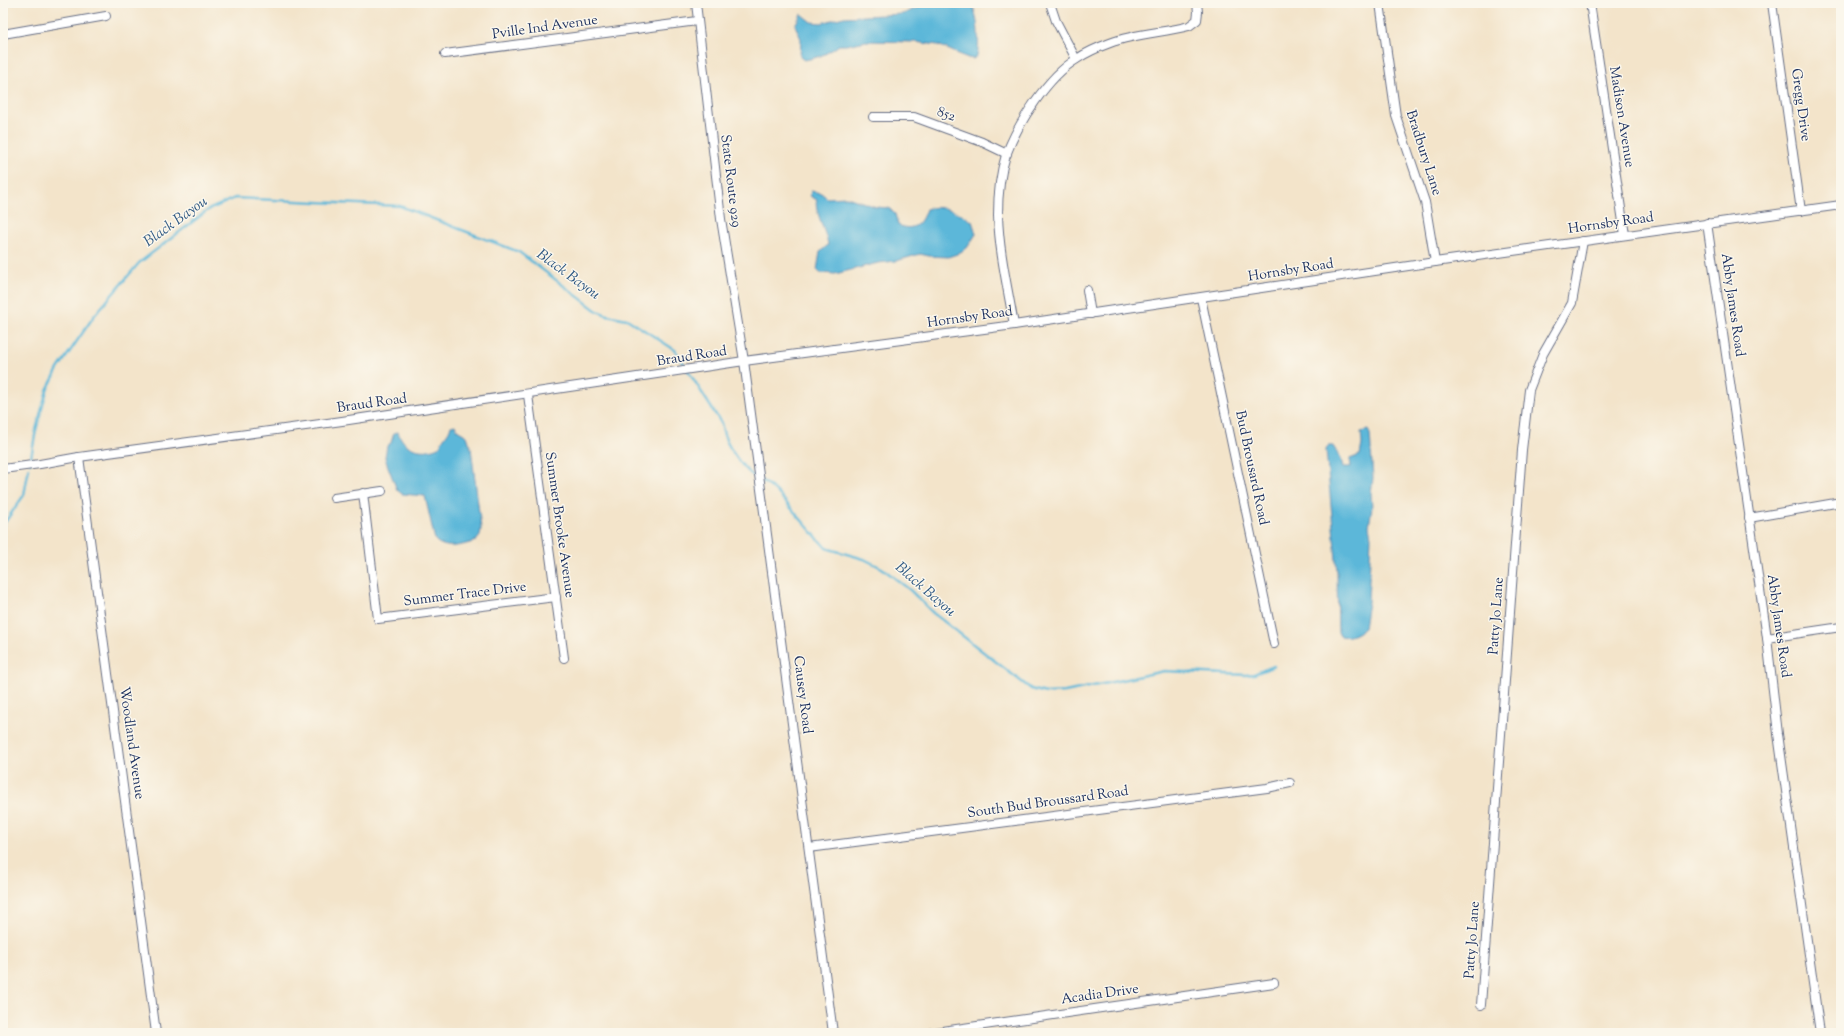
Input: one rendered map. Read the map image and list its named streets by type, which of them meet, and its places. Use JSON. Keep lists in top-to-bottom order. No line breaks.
{"streets":{"street":["Pville Ind Avenue","Gregg Drive","852","Madison Avenue","Bradbury Lane","State Route 929","Hornsby Road","Abby James Road","Braud Road","Bud Brousard Road","Summer Brooke Avenue","Summer Trace Drive","Patty Jo Lane","Causey Road","Woodland Avenue","South Bud Broussard Road","Acadia Drive"]},"crossings":[["Pville Ind Avenue","State Route 929"],["Gregg Drive","Hornsby Road"],["Madison Avenue","Hornsby Road"],["Bradbury Lane","Hornsby Road"],["State Route 929","Hornsby Road"],["State Route 929","Braud Road"],["State Route 929","Causey Road"],["Hornsby Road","Abby James Road"],["Hornsby Road","Braud Road"],["Hornsby Road","Bud Brousard Road"],["Hornsby Road","Patty Jo Lane"],["Hornsby Road","Causey Road"],["Braud Road","Summer Brooke Avenue"],["Braud Road","Causey Road"],["Braud Road","Woodland Avenue"],["Summer Brooke Avenue","Summer Trace Drive"],["Causey Road","South Bud Broussard Road"]],"water":["Black Bayou"]}
